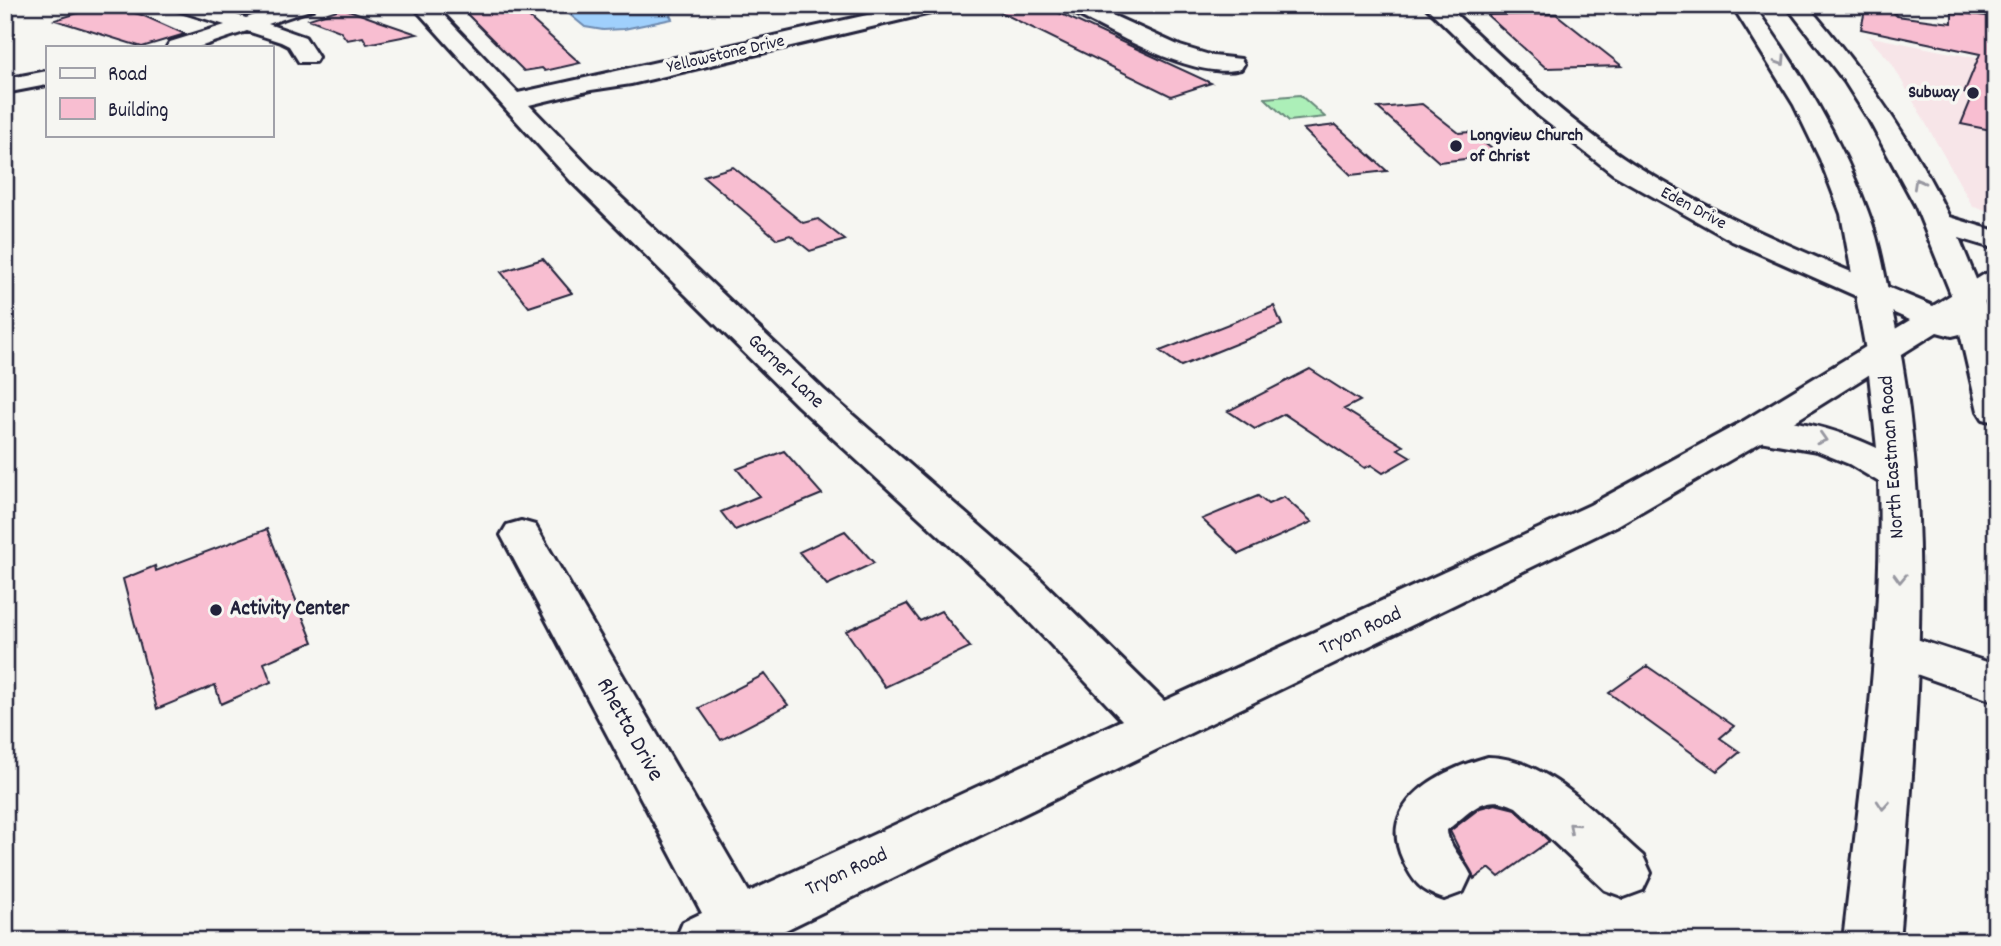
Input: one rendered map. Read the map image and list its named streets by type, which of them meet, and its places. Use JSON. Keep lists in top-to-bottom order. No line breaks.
{"streets":{"street":["Yellowstone Drive","Eden Drive","Garner Lane","North Eastman Road","Tryon Road","Rhetta Drive"]},"crossings":[["Yellowstone Drive","Garner Lane"],["Eden Drive","North Eastman Road"],["Eden Drive","Tryon Road"],["Garner Lane","Tryon Road"],["North Eastman Road","Tryon Road"],["Tryon Road","Rhetta Drive"]],"one_way":["North Eastman Road"],"places":["Subway","Longview Church of Christ","Activity Center"],"legend":["Road","Building"]}
